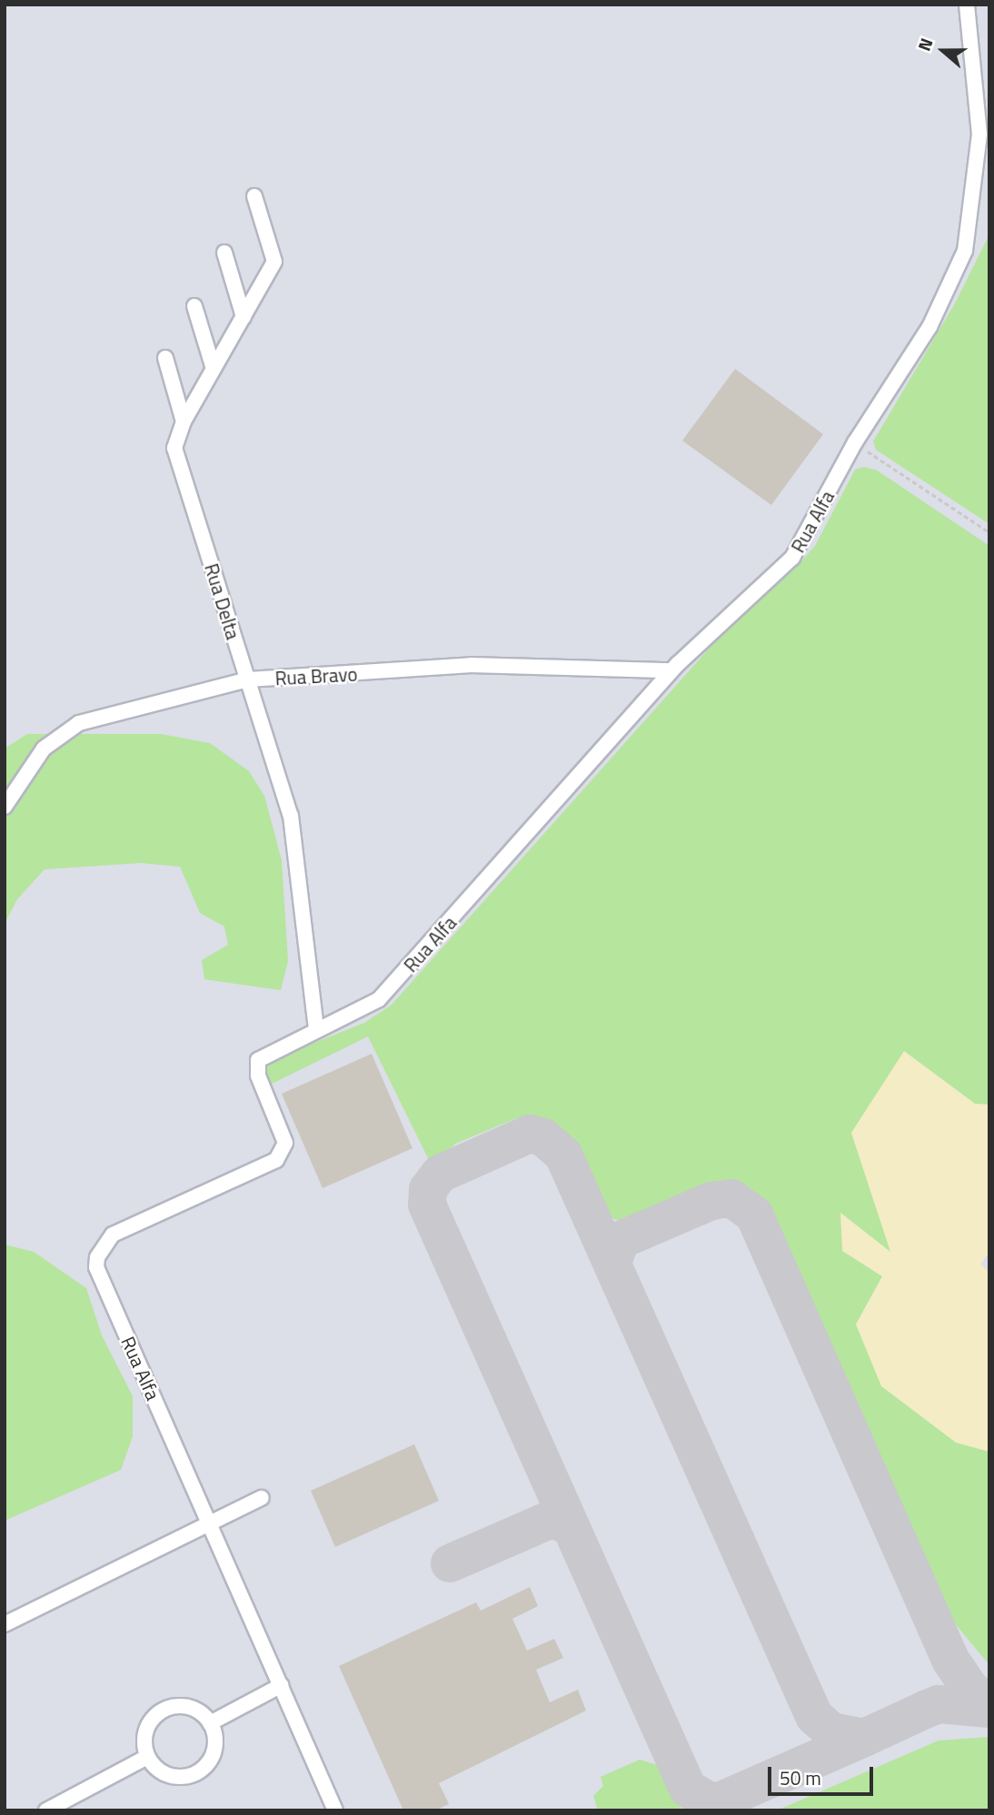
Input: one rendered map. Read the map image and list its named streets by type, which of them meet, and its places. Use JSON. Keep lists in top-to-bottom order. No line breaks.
{"streets":{"lane":["Rua Alfa","Rua Delta","Rua Bravo"]},"crossings":[["Rua Alfa","Rua Delta"],["Rua Alfa","Rua Bravo"],["Rua Delta","Rua Bravo"]],"scale_bar":"50 m","north":"left"}
